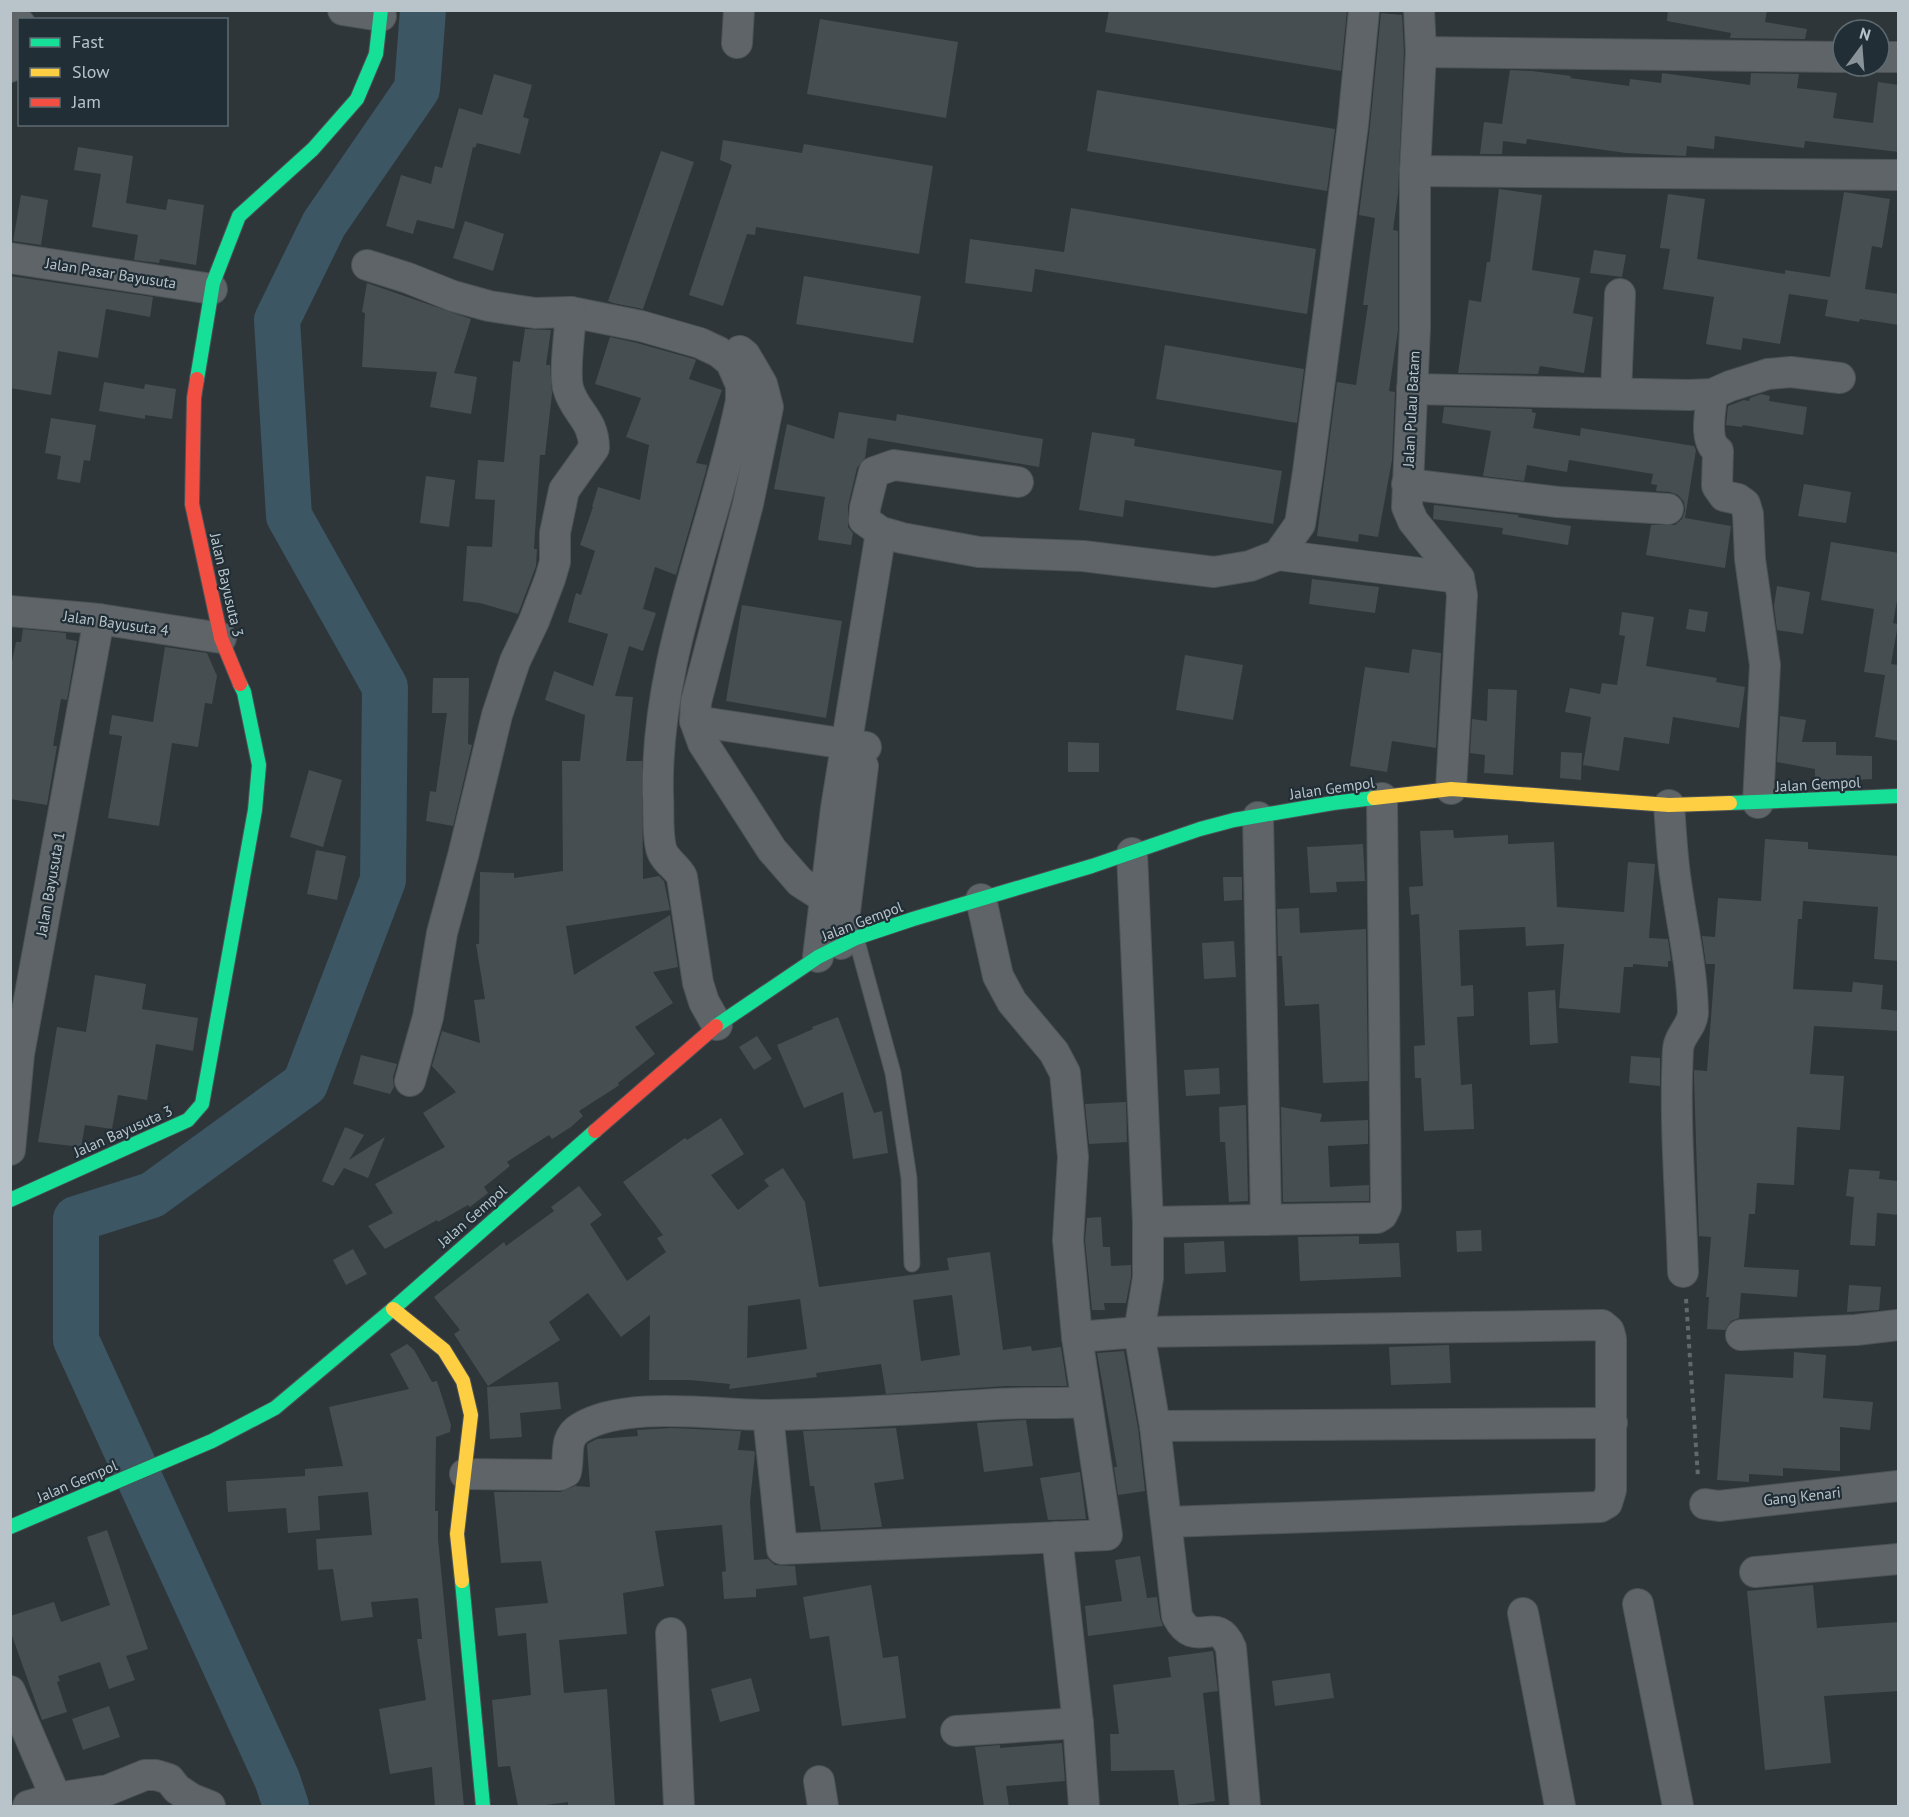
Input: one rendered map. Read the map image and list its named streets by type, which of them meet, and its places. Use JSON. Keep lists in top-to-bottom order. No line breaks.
{"streets":{"main road":["Jalan Bayusuta 3","Jalan Gempol"],"street":["Jalan Pasar Bayusuta","Jalan Pulau Batam","Jalan Bayusuta 4","Jalan Bayusuta 1","Gang Kenari"]},"crossings":[["Jalan Pasar Bayusuta","Jalan Bayusuta 3"],["Jalan Bayusuta 3","Jalan Bayusuta 4"],["Jalan Bayusuta 4","Jalan Bayusuta 1"]],"legend":["Fast","Slow","Jam"],"north":"top"}
